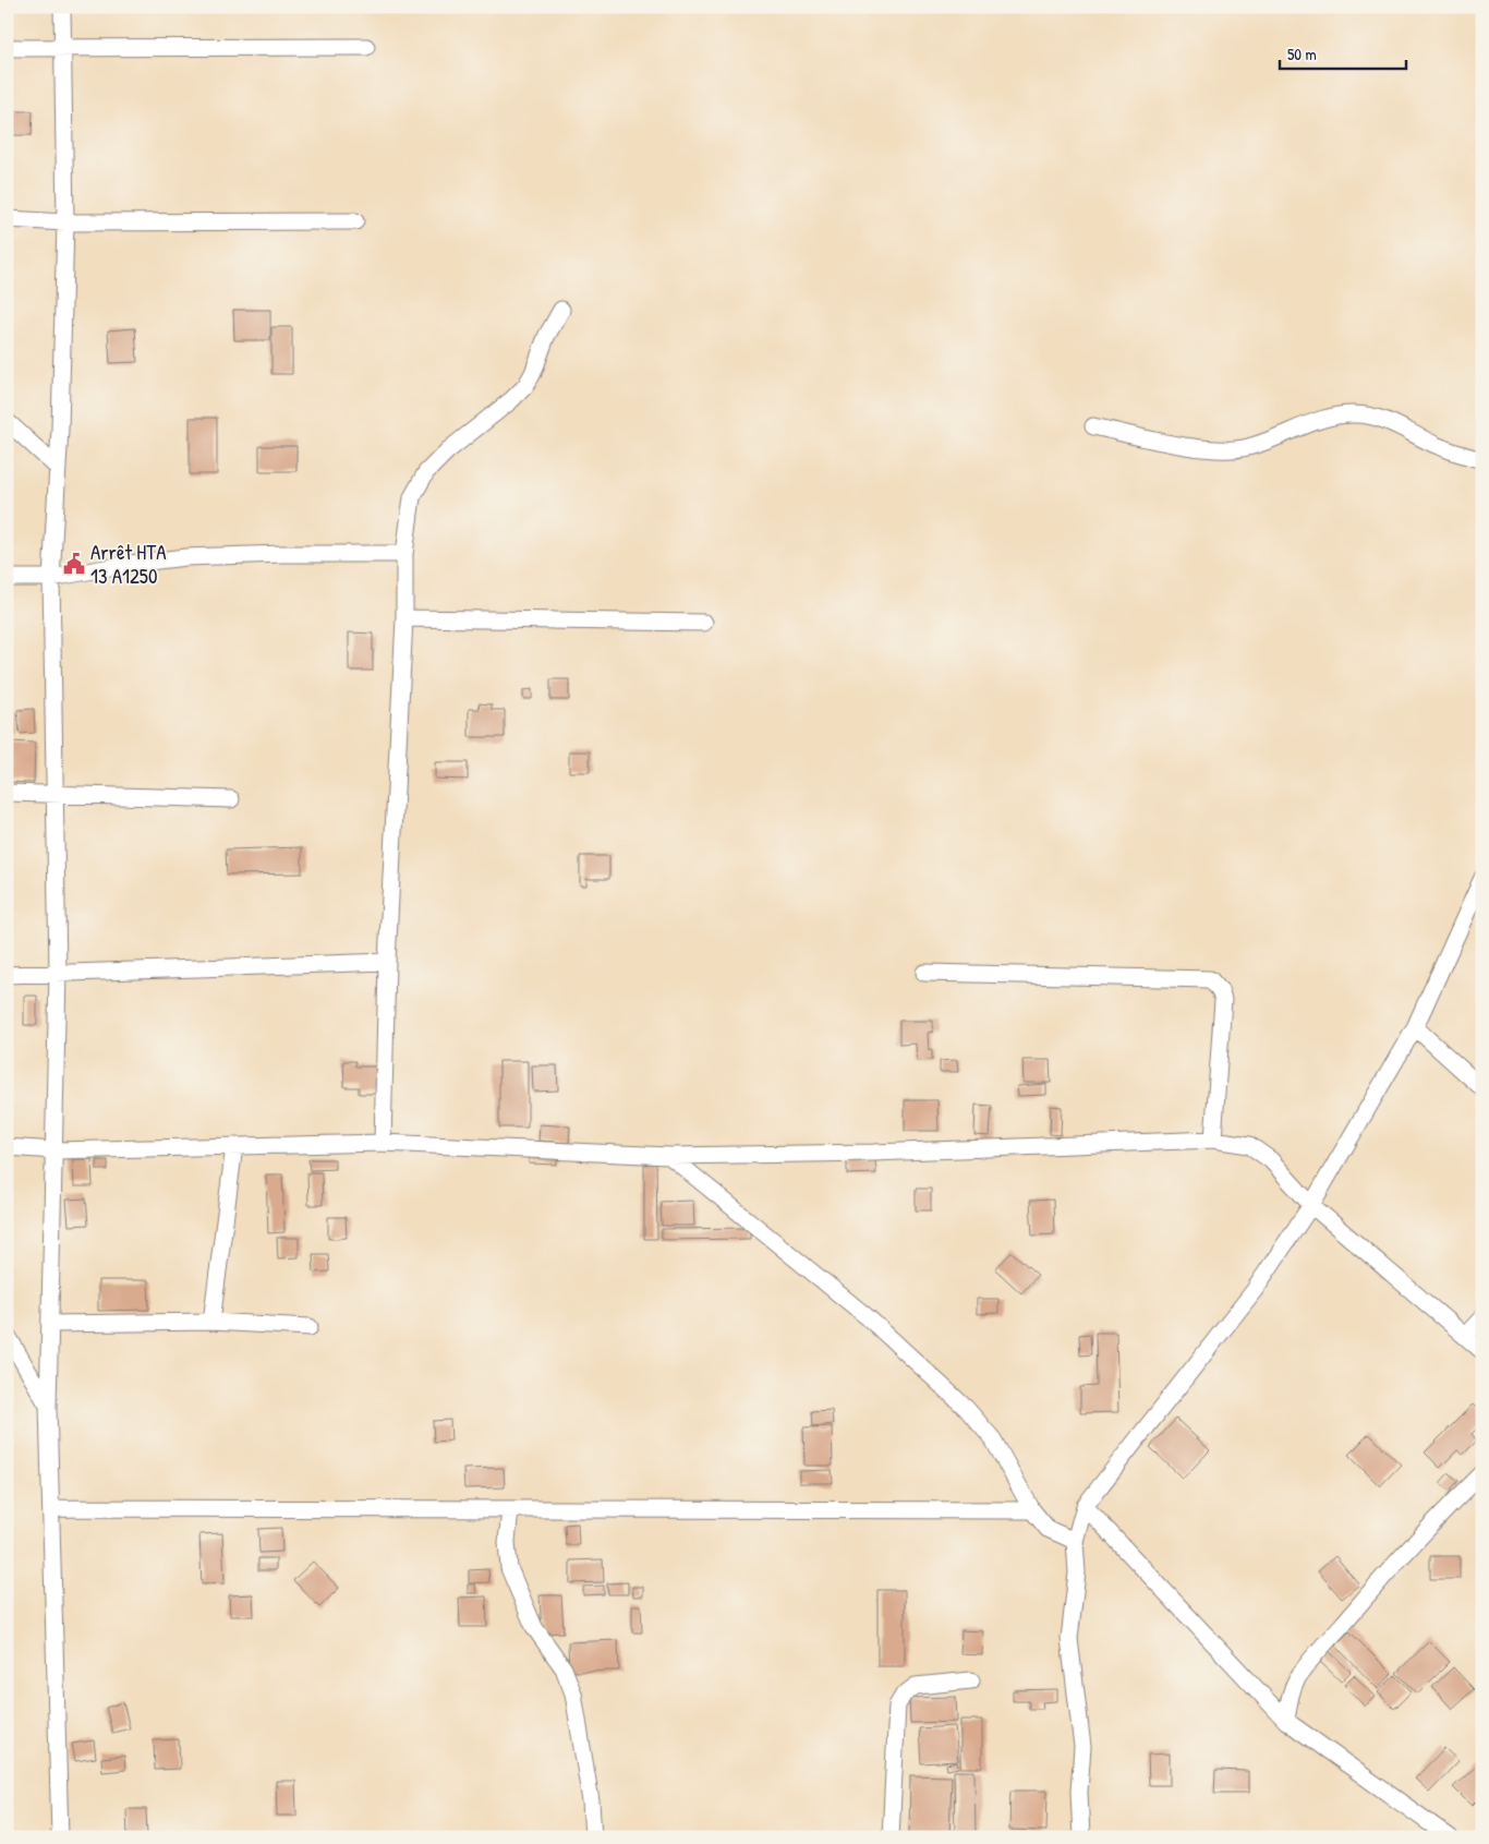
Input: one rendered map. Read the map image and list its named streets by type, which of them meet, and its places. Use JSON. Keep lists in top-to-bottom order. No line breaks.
{"places":{"public building":["Arrêt HTA 13 A1250"]},"scale_bar":"50 m"}
